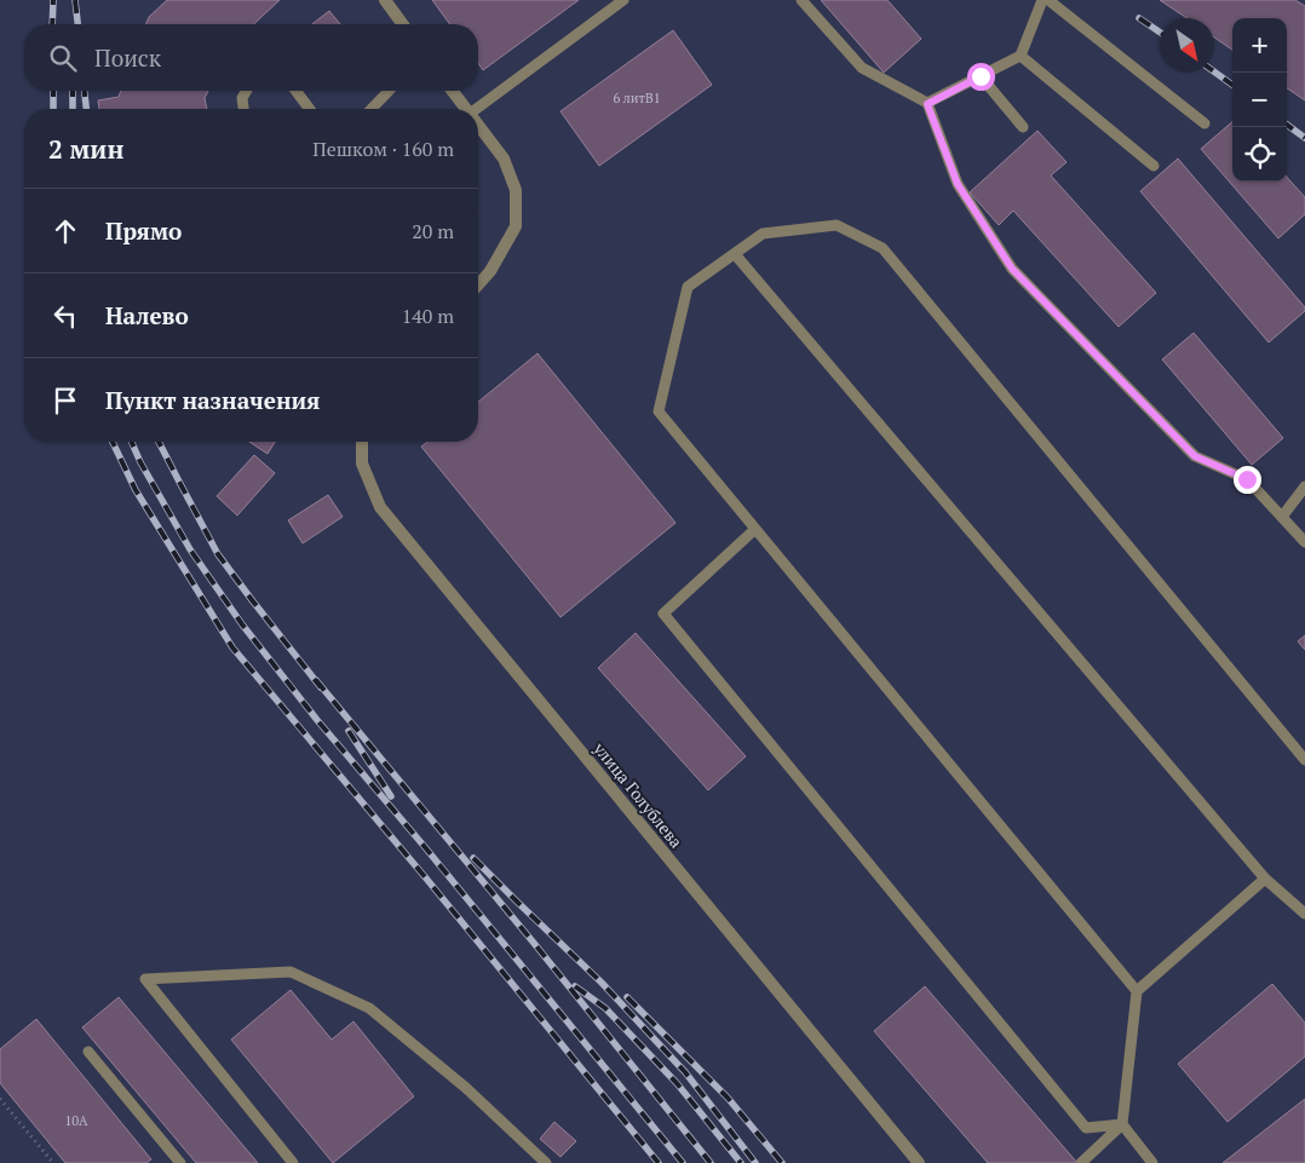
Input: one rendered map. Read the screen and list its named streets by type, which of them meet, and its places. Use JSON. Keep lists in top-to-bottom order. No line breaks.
{"streets":{"street":["улица Голублева"]},"house_numbers":["6 литВ1","10А"],"north":"bottom right","page":{"map_buttons":["+","−"],"search":"Поиск","heading":["2 мин","Пешком · 160 m"],"list":[["Прямо","20 m"],["Налево","140 m"],"Пункт назначения"]}}
